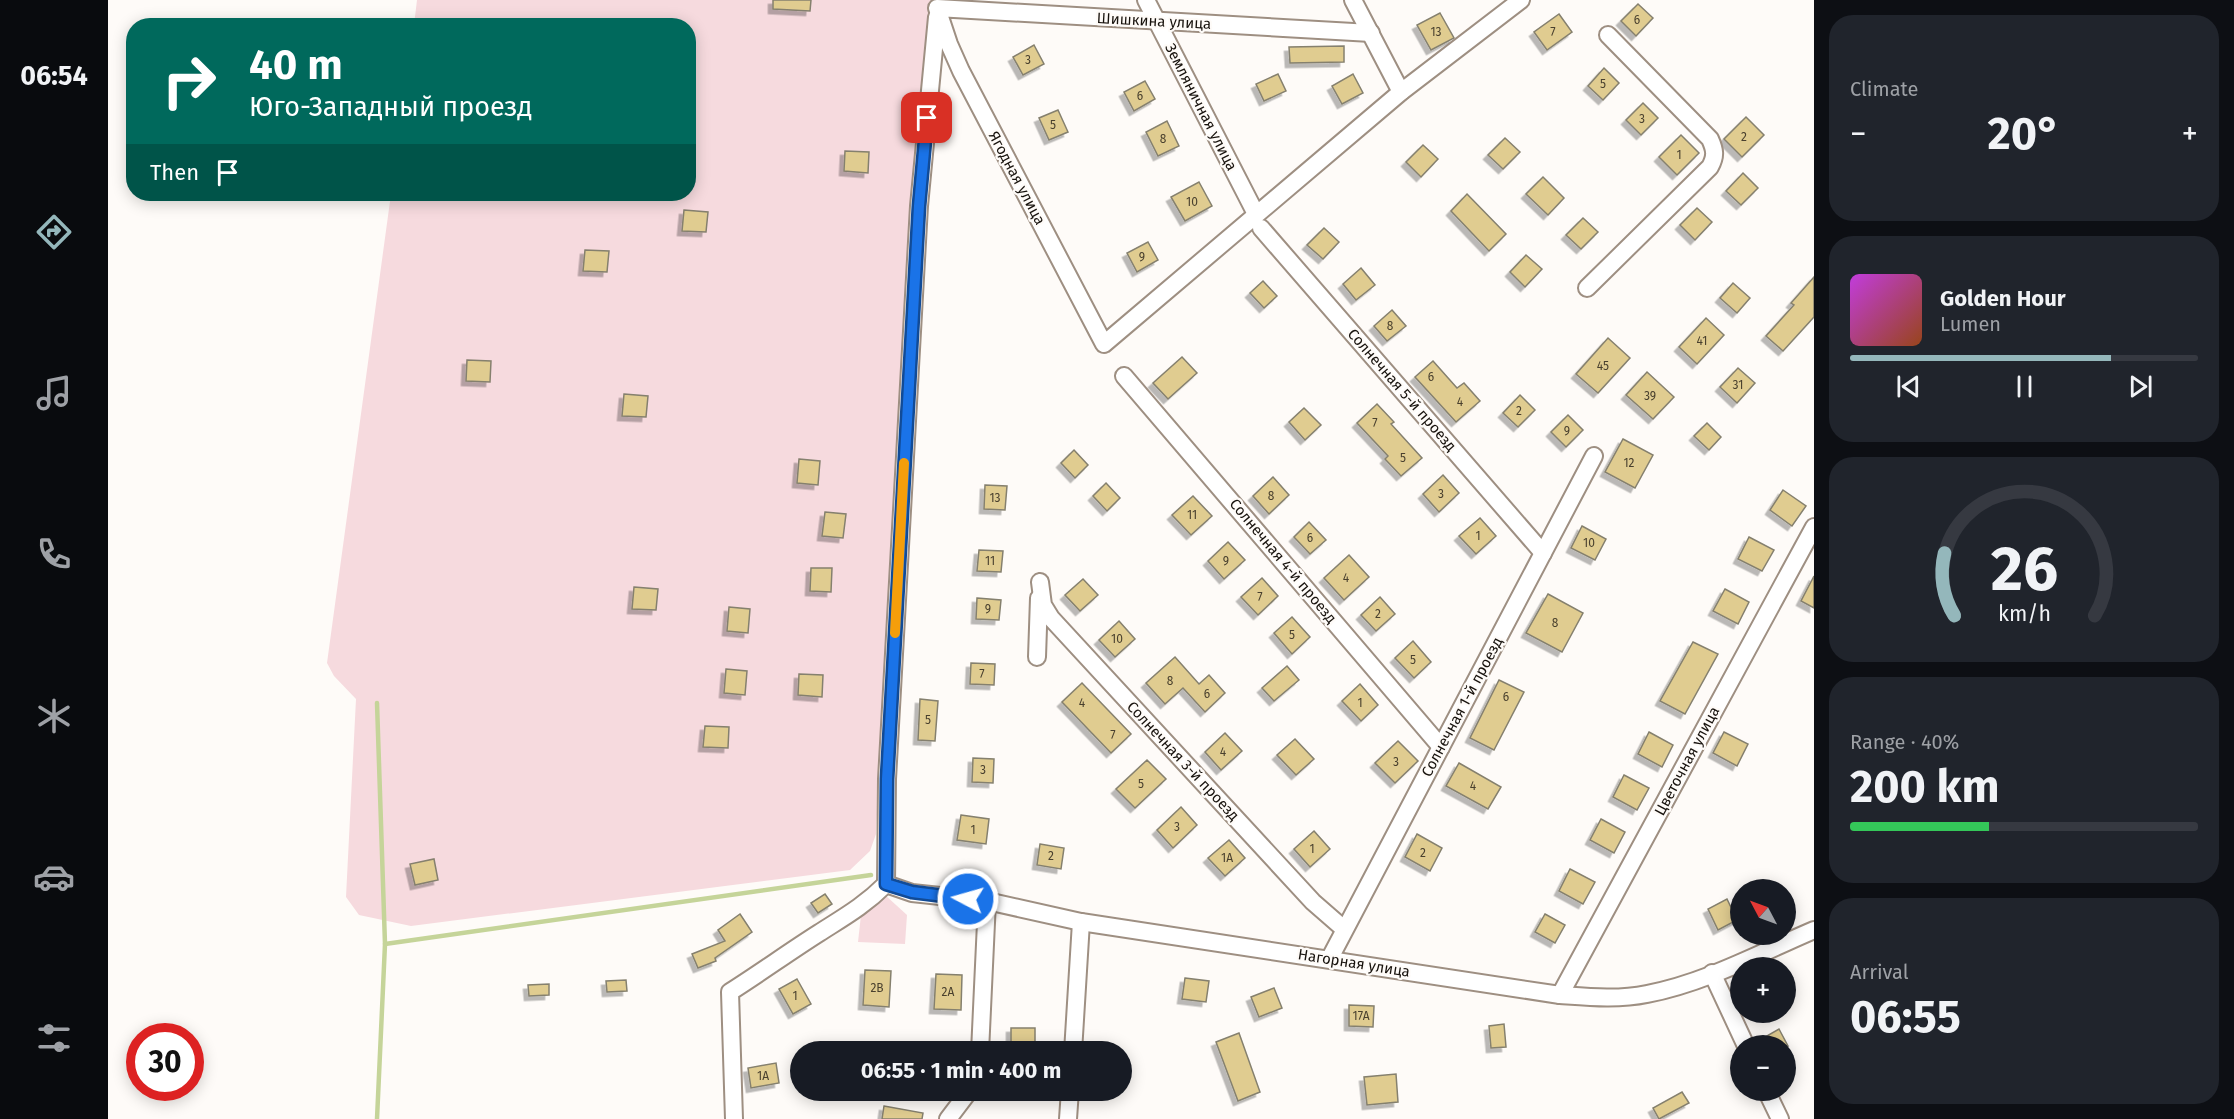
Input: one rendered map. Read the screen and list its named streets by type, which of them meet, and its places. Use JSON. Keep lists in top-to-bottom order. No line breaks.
{"streets":{"street":["Шишкина улица","Земляничная улица","Ягодная улица","Солнечная 5-й проезд","Солнечная 4-й проезд","Солнечная 1-й проезд","Солнечная 3-й проезд","Цветочная улица","Нагорная улица"]},"crossings":[["Шишкина улица","Земляничная улица"],["Шишкина улица","Ягодная улица"],["Земляничная улица","Ягодная улица"],["Земляничная улица","Солнечная 5-й проезд"],["Ягодная улица","Солнечная 5-й проезд"],["Солнечная 5-й проезд","Солнечная 1-й проезд"],["Солнечная 4-й проезд","Солнечная 1-й проезд"],["Солнечная 1-й проезд","Солнечная 3-й проезд"],["Солнечная 1-й проезд","Нагорная улица"],["Цветочная улица","Нагорная улица"]],"house_numbers":["6","13","7","3","5","6","3","5","2","8","1","10","9","8","41","45","6","31","39","4","2","7","9","5","12","3","8","13","11","1","6","10","11","9","4","7","9","2","8","5","10","5","7","8","6","6","4","1","5","7","4","3","3","5","4","3","1","1","2","2","1А","2В","2А","1","17А","1А"],"north":"top left","page":{"tabs":"06:54","tile":["Climate",["Range · 40%","200 km"],["Arrival","06:55"]],"turn":["40 m","Юго-Западный проезд"],"heat":["−","20°","+"],"then":"Then","song":["Golden Hour","Lumen"],"map_buttons":["+","−"],"limit":"30","trip":"06:55 · 1 min · 400 m","gauge":["26","km/h"]}}
